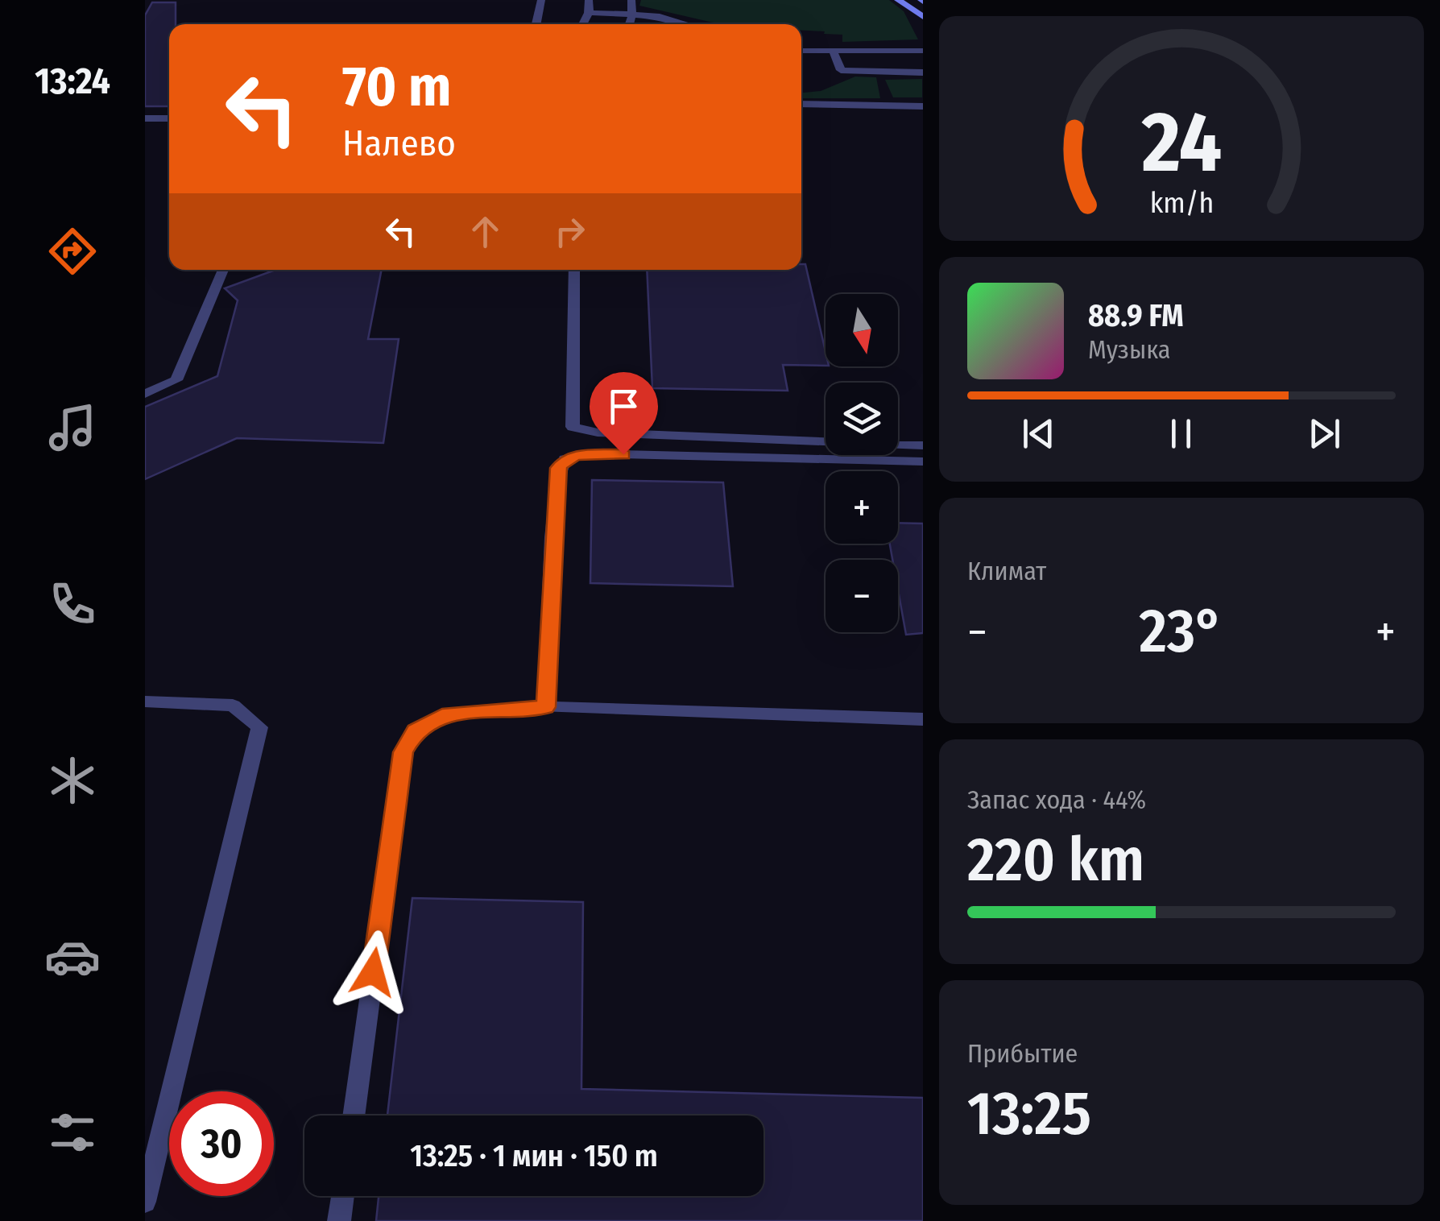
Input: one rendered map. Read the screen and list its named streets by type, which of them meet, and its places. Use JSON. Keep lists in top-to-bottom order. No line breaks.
{"north":"bottom","page":{"tabs":"13:24","turn":["70 m","Налево"],"song":["88.9 FM","Музыка"],"map_buttons":["+","−"],"tile":["Климат",["Запас хода · 44%","220 km"],["Прибытие","13:25"]],"heat":["−","23°","+"],"limit":"30","trip":"13:25 · 1 мин · 150 m","gauge":["24","km/h"]}}
